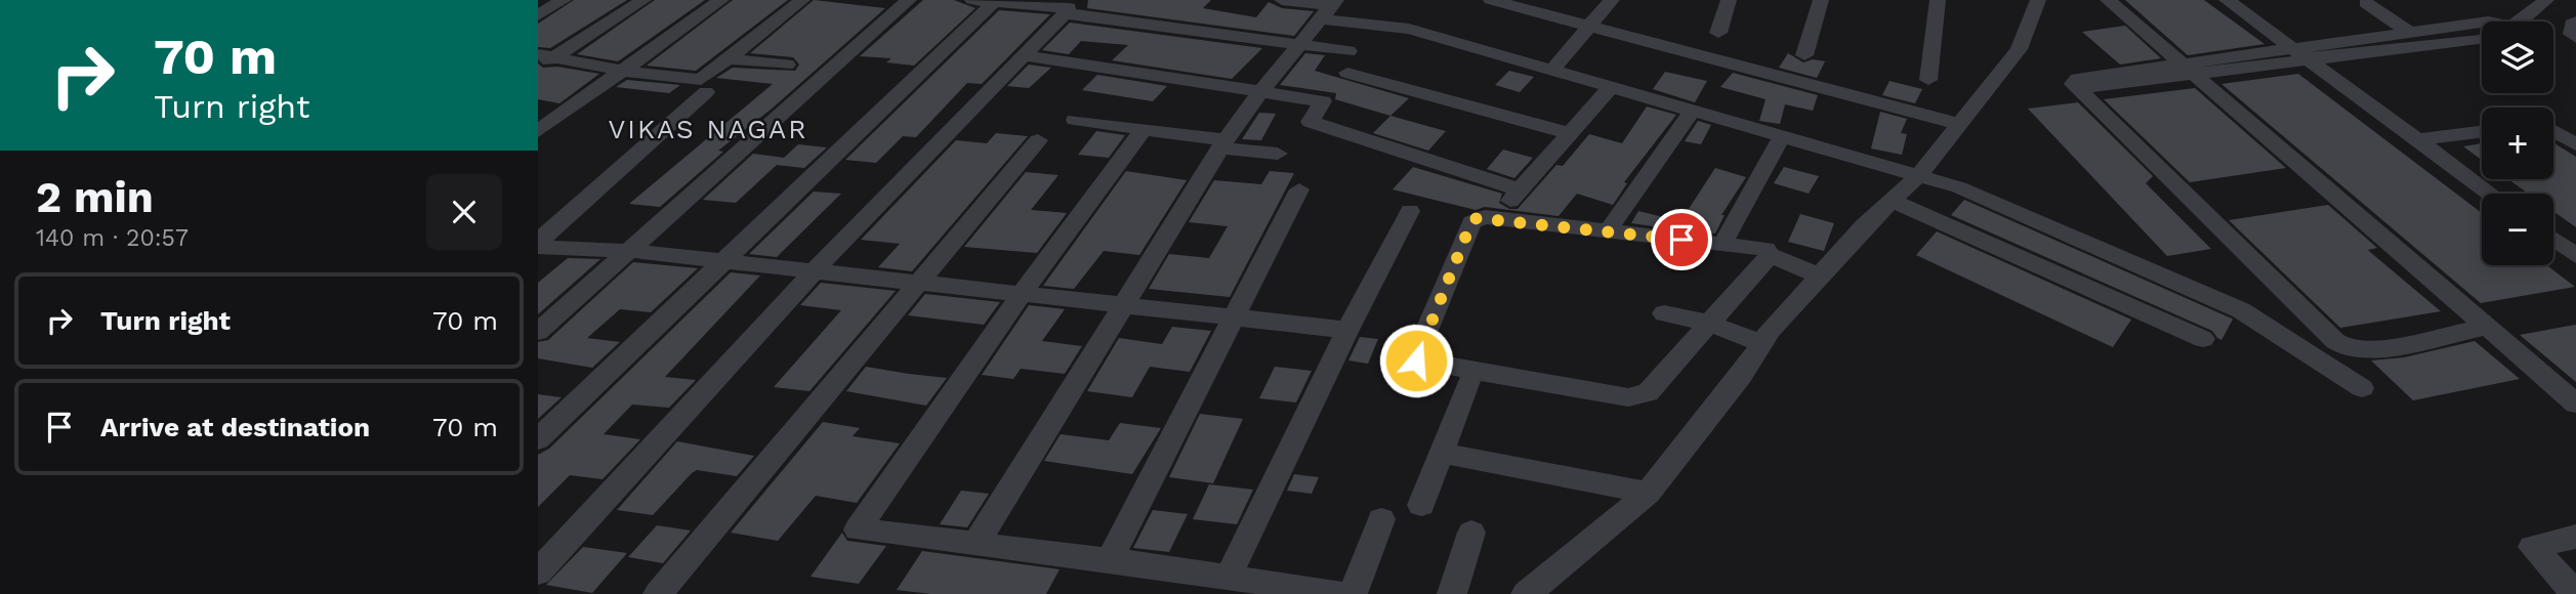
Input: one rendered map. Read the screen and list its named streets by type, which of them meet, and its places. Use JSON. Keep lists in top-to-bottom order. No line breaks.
{"districts":["VIKAS NAGAR"],"page":{"turn":["70 m","Turn right"],"map_buttons":["+","−"],"heading":["2 min","140 m · 20:57"],"list":[{"name":"Turn right","value":"70 m"},{"name":"Arrive at destination","value":"70 m"}]}}
